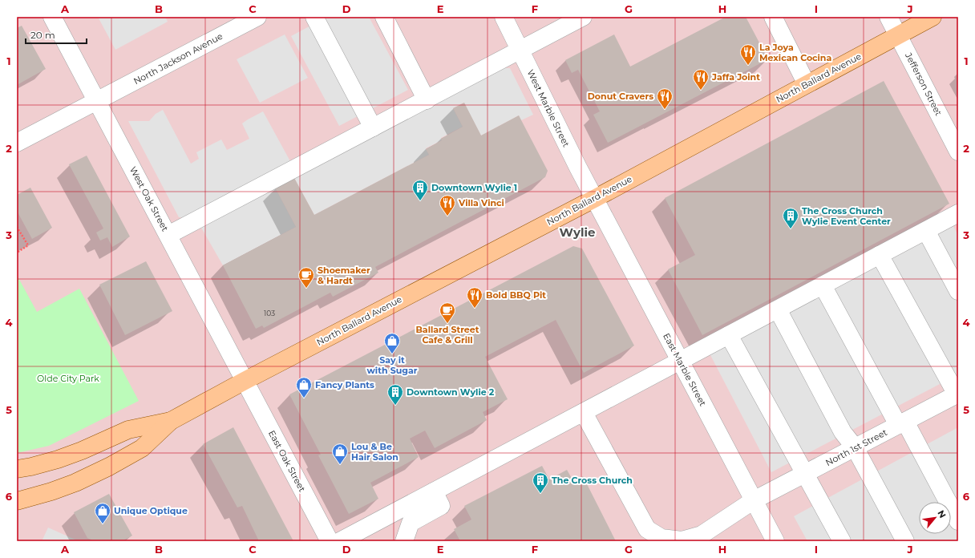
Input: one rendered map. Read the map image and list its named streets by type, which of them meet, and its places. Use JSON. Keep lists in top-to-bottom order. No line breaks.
{"streets":{"main road":["North Ballard Avenue"],"street":["North Jackson Avenue","Jefferson Street","West Marble Street","West Oak Street","East Marble Street","North 1st Street","East Oak Street"]},"crossings":[["North Jackson Avenue","West Oak Street"],["North Ballard Avenue","Jefferson Street"],["North Ballard Avenue","West Marble Street"],["North Ballard Avenue","West Oak Street"],["North Ballard Avenue","East Marble Street"],["North Ballard Avenue","East Oak Street"],["West Marble Street","East Marble Street"],["West Oak Street","East Oak Street"],["East Marble Street","North 1st Street"]],"districts":["Wylie"],"parks":["Olde City Park"],"places":{"restaurant":["La Joya Mexican Cocina","Jaffa Joint","Donut Cravers","Villa Vinci","Bold BBQ Pit"],"building":["Downtown Wylie 1","The Cross Church Wylie Event Center","Downtown Wylie 2","The Cross Church"],"cafe":["Shoemaker & Hardt","Ballard Street Cafe & Grill"],"shop":["Say it with Sugar","Fancy Plants","Lou & Be Hair Salon","Unique Optique"]},"house_numbers":["103"],"scale_bar":"20 m","north":"top right","grid":{"columns":["A","B","C","D","E","F","G","H","I","J"],"rows":["1","2","3","4","5","6"]}}
